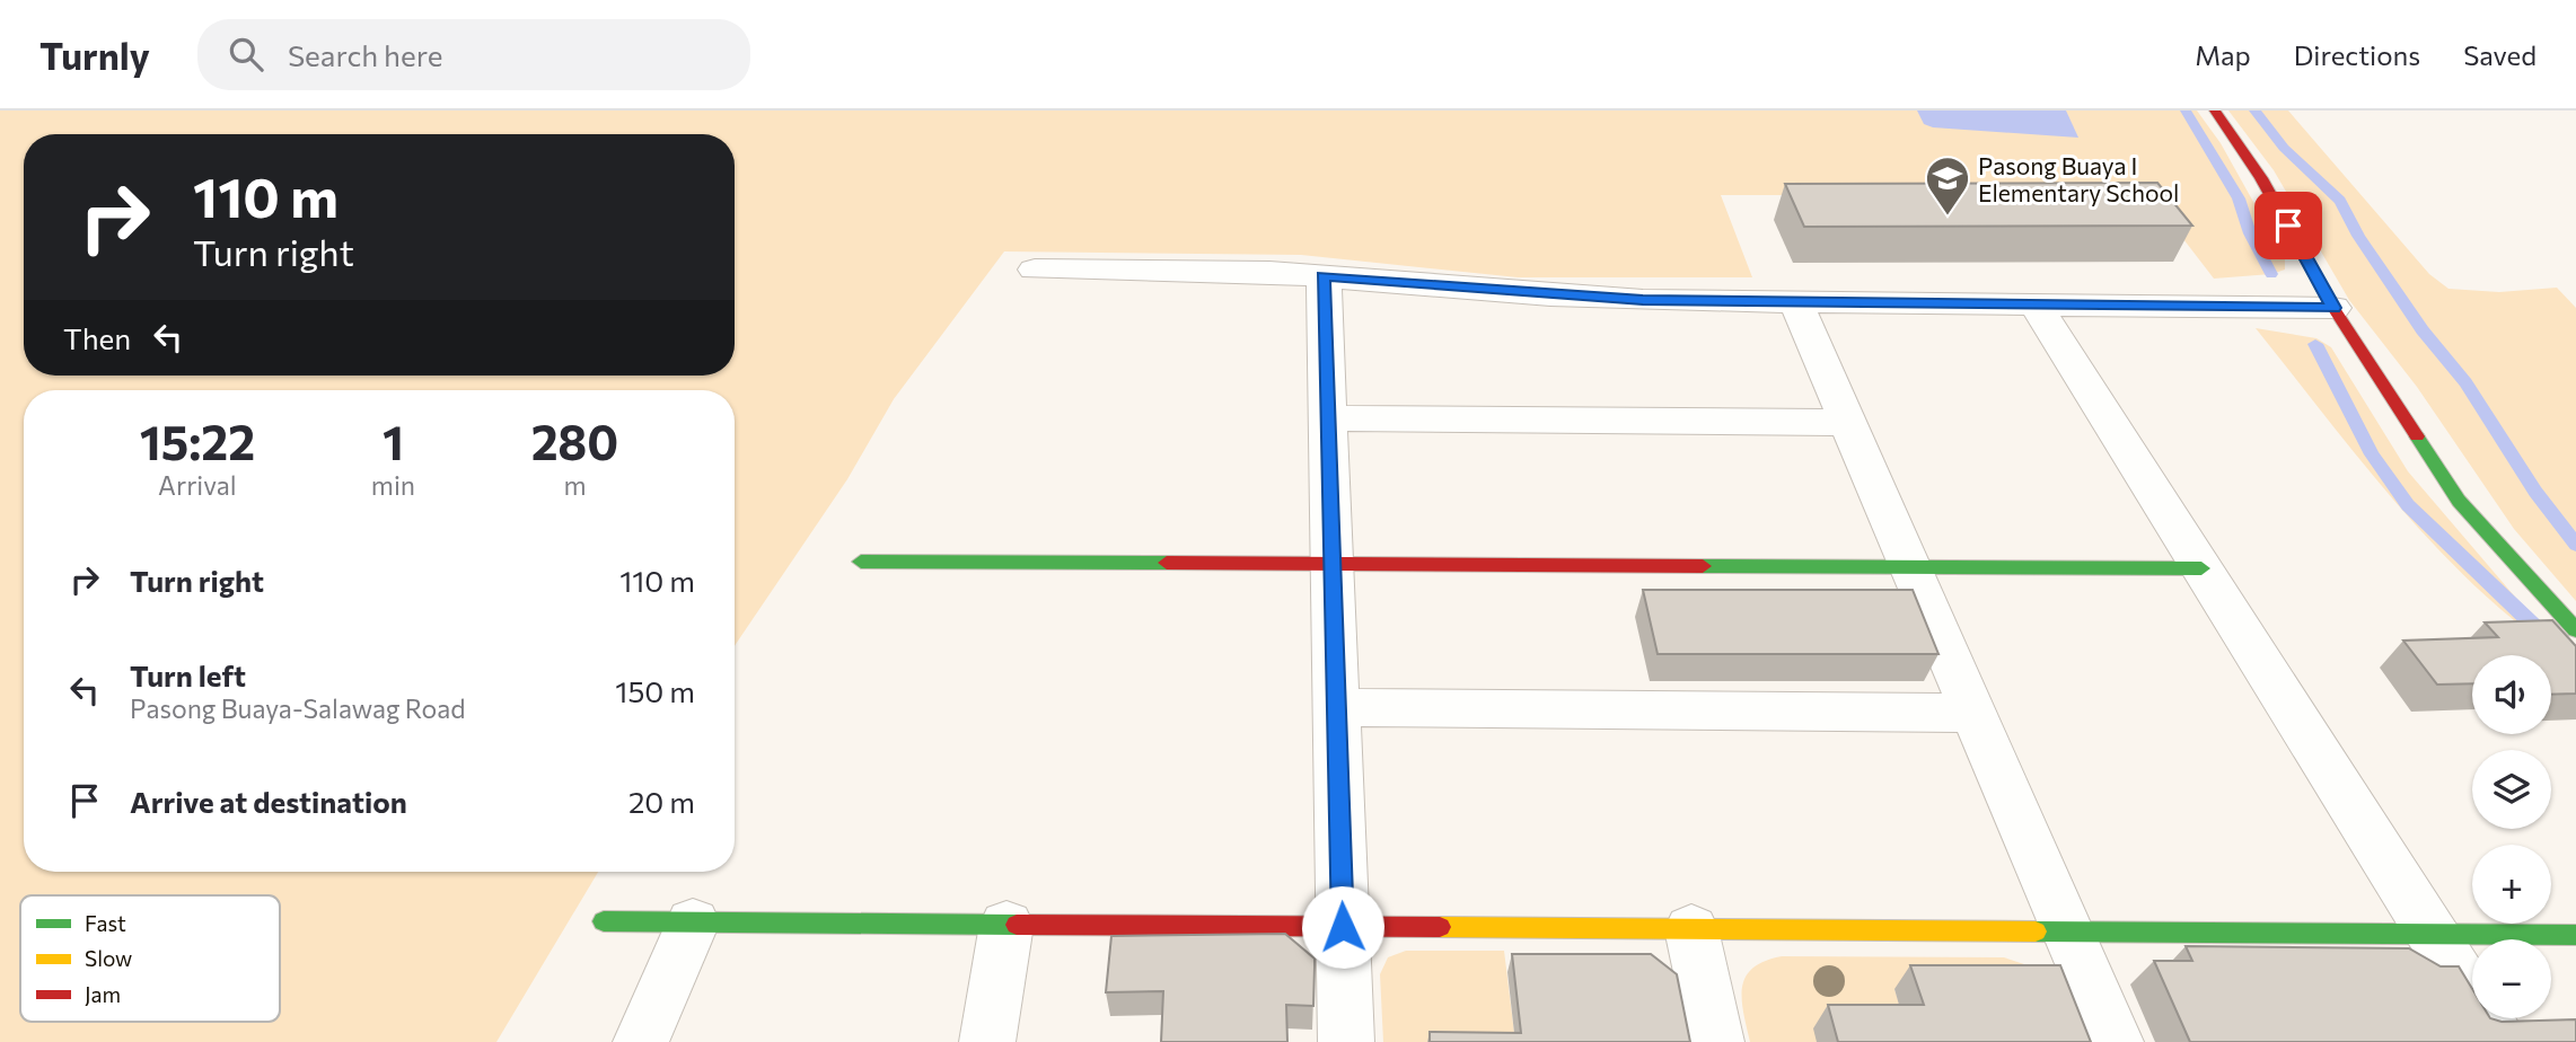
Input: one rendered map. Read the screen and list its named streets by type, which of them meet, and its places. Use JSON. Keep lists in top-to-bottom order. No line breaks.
{"places":{"school or university":["Pasong Buaya I Elementary School"]},"legend":["Fast","Slow","Jam"],"page":{"header":"Turnly","search":"Search here","nav":["Map","Directions","Saved"],"turn":["110 m","Turn right"],"then":"Then","eta":["15:22","Arrival","1","min","280","m"],"list":[{"name":"Turn right","value":"110 m"},{"name":"Turn left","note":"Pasong Buaya-Salawag Road","value":"150 m"},{"name":"Arrive at destination","value":"20 m"}],"map_buttons":["+","−"]}}
